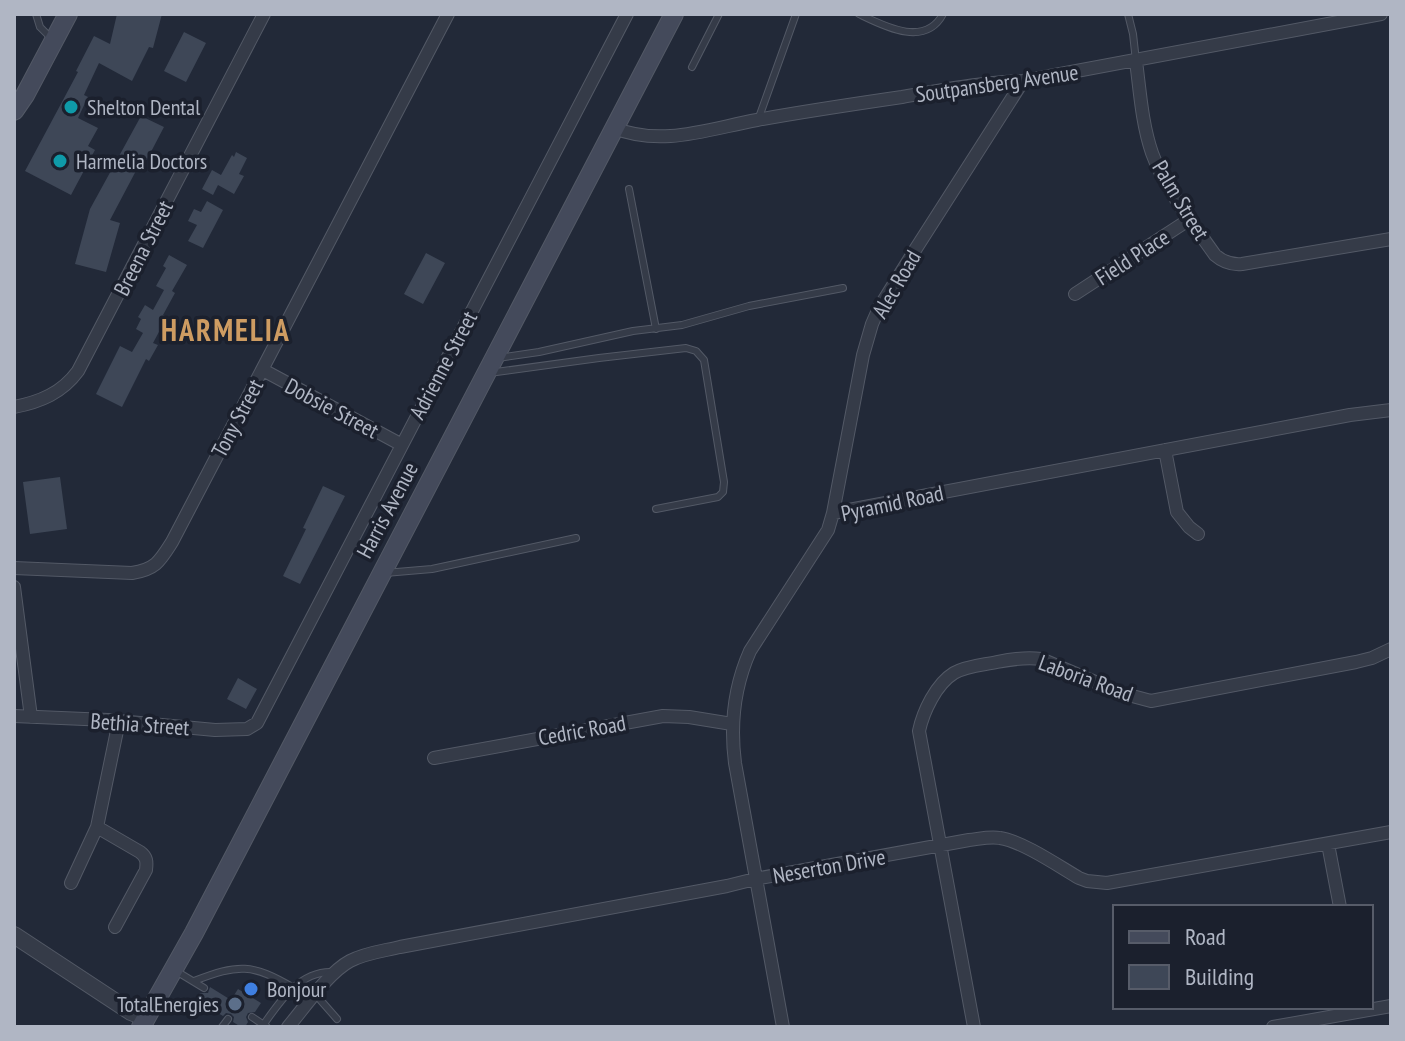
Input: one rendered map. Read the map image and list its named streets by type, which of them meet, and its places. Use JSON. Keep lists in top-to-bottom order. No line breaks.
{"streets":{"main road":["Harris Avenue"],"street":["Soutpansberg Avenue","Palm Street","Breena Street","Field Place","Alec Road","Adrienne Street","Dobsie Street","Tony Street","Pyramid Road","Laboria Road","Bethia Street","Cedric Road","Neserton Drive"]},"crossings":[["Soutpansberg Avenue","Palm Street"],["Soutpansberg Avenue","Alec Road"],["Soutpansberg Avenue","Harris Avenue"],["Palm Street","Field Place"],["Alec Road","Pyramid Road"],["Adrienne Street","Dobsie Street"],["Adrienne Street","Bethia Street"],["Dobsie Street","Tony Street"],["Pyramid Road","Cedric Road"],["Pyramid Road","Neserton Drive"],["Laboria Road","Neserton Drive"]],"districts":["HARMELIA"],"places":["Shelton Dental","Harmelia Doctors","Bonjour","TotalEnergies"],"legend":["Road","Building"]}
